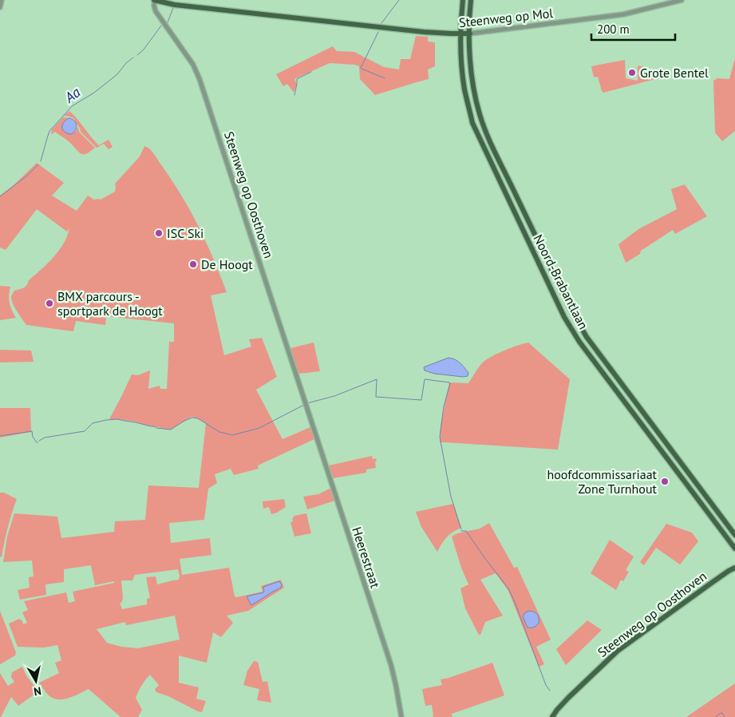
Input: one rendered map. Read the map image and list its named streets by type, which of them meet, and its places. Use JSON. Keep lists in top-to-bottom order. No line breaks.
{"streets":{"main road":["Steenweg op Mol","Steenweg op Oosthoven","Noord-Brabantlaan"],"street":["Heerestraat"]},"crossings":[["Steenweg op Mol","Steenweg op Oosthoven"],["Steenweg op Mol","Noord-Brabantlaan"],["Steenweg op Oosthoven","Heerestraat"]],"water":["Aa"],"places":["Grote Bentel","ISC Ski","De Hoogt","BMX parcours - sportpark de Hoogt","hoofdcommissariaat Zone Turnhout"],"scale_bar":"200 m","north":"bottom"}
